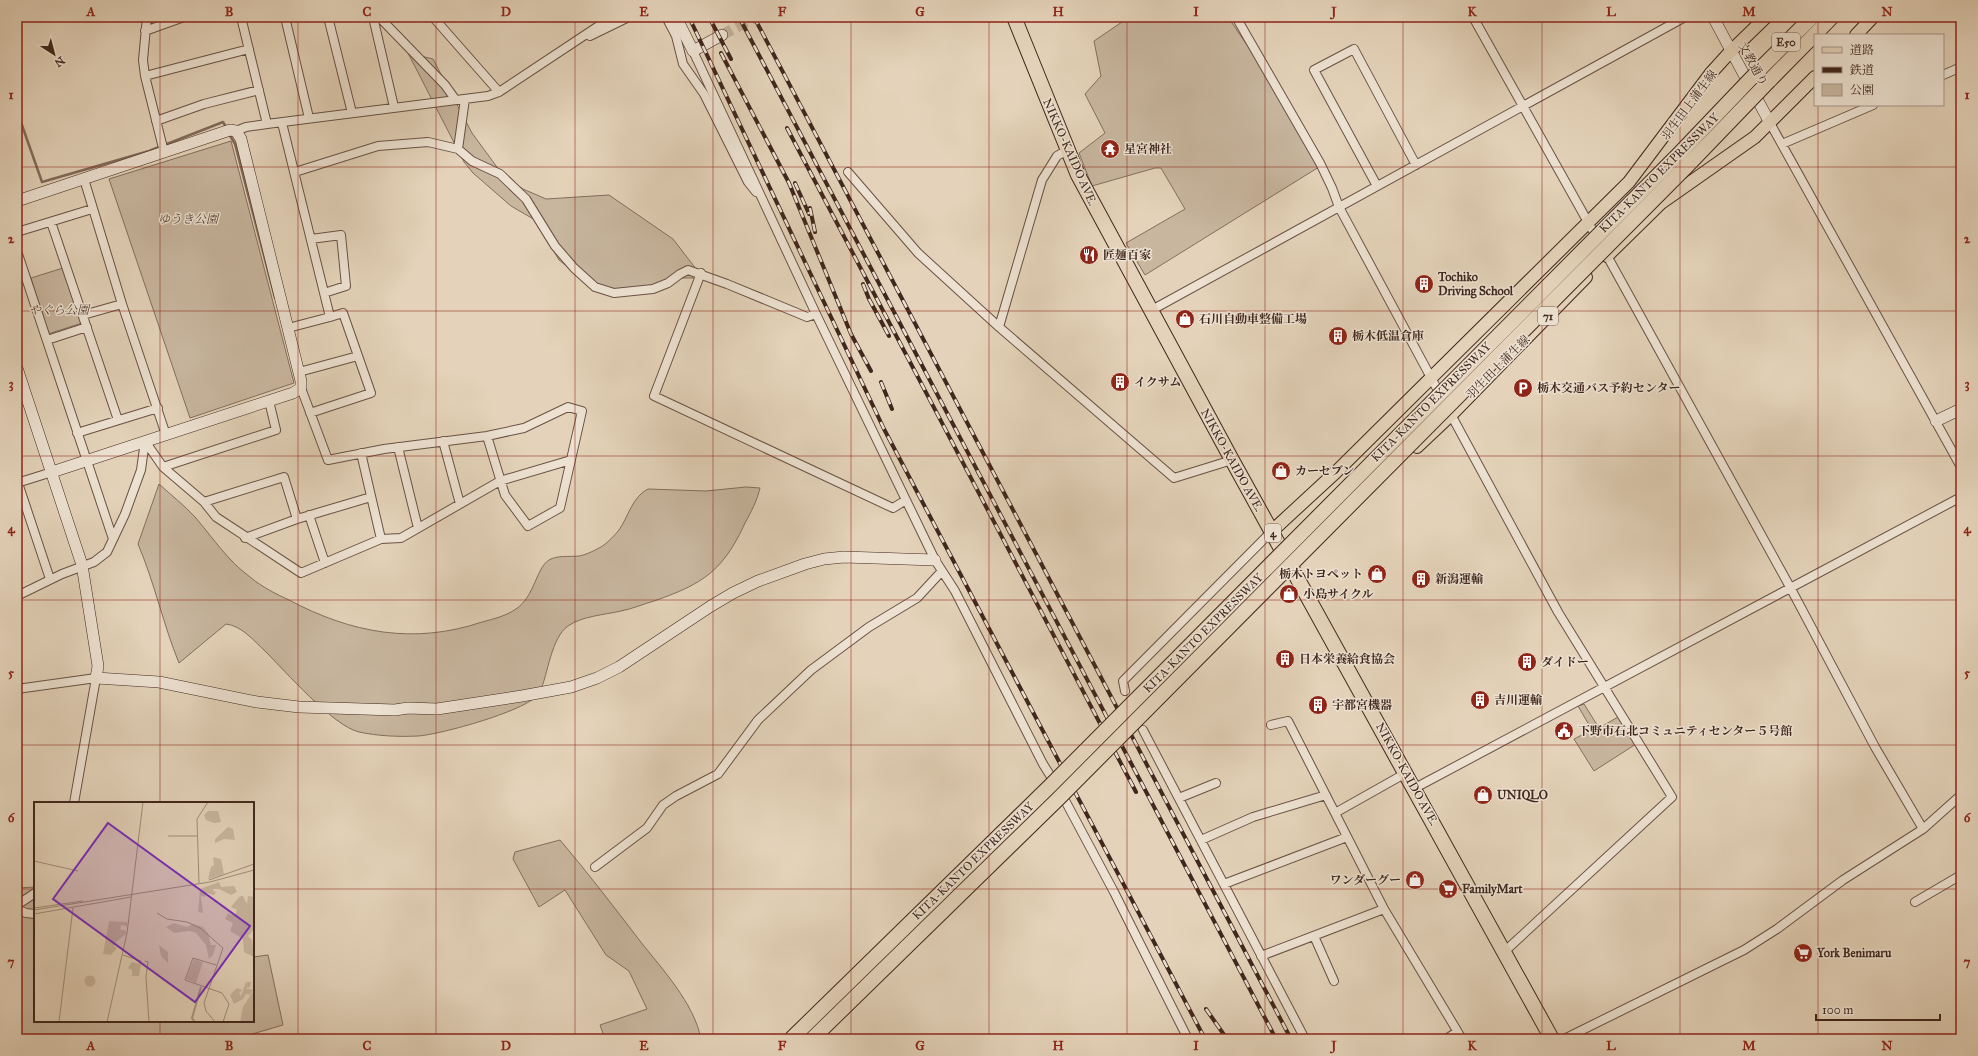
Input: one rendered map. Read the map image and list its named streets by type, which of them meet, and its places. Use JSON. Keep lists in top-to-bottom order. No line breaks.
{"streets":{"highway":["E50","NIKKO-KAIDO AVE.","KITA-KANTO EXPRESSWAY","4"],"main road":["羽生田上蒲生線","71"],"street":["文教通り"]},"crossings":[["文教通り","羽生田上蒲生線"],["羽生田上蒲生線","NIKKO-KAIDO AVE."]],"parks":["ゆうき公園","やぐら公園"],"places":{"temple":["星宮神社"],"restaurant":["匠麺百家"],"building":["Tochiko Driving School","栃木低温倉庫","イクサム","新潟運輸","日本栄養給食協会","ダイドー","吉川運輸","宇都宮機器"],"shop":["石川自動車整備工場","カーセブン","栃木トヨペット","小島サイクル","UNIQLO","ワンダーグー"],"parking":["栃木交通バス予約センター"],"public building":["下野市石北コミュニティセンター５号館"],"supermarket":["FamilyMart","York Benimaru"]},"legend":["道路","鉄道","公園"],"scale_bar":"100 m","north":"bottom right","grid":{"columns":["A","B","C","D","E","F","G","H","I","J","K","L","M","N"],"rows":["1","2","3","4","5","6","7"]}}
